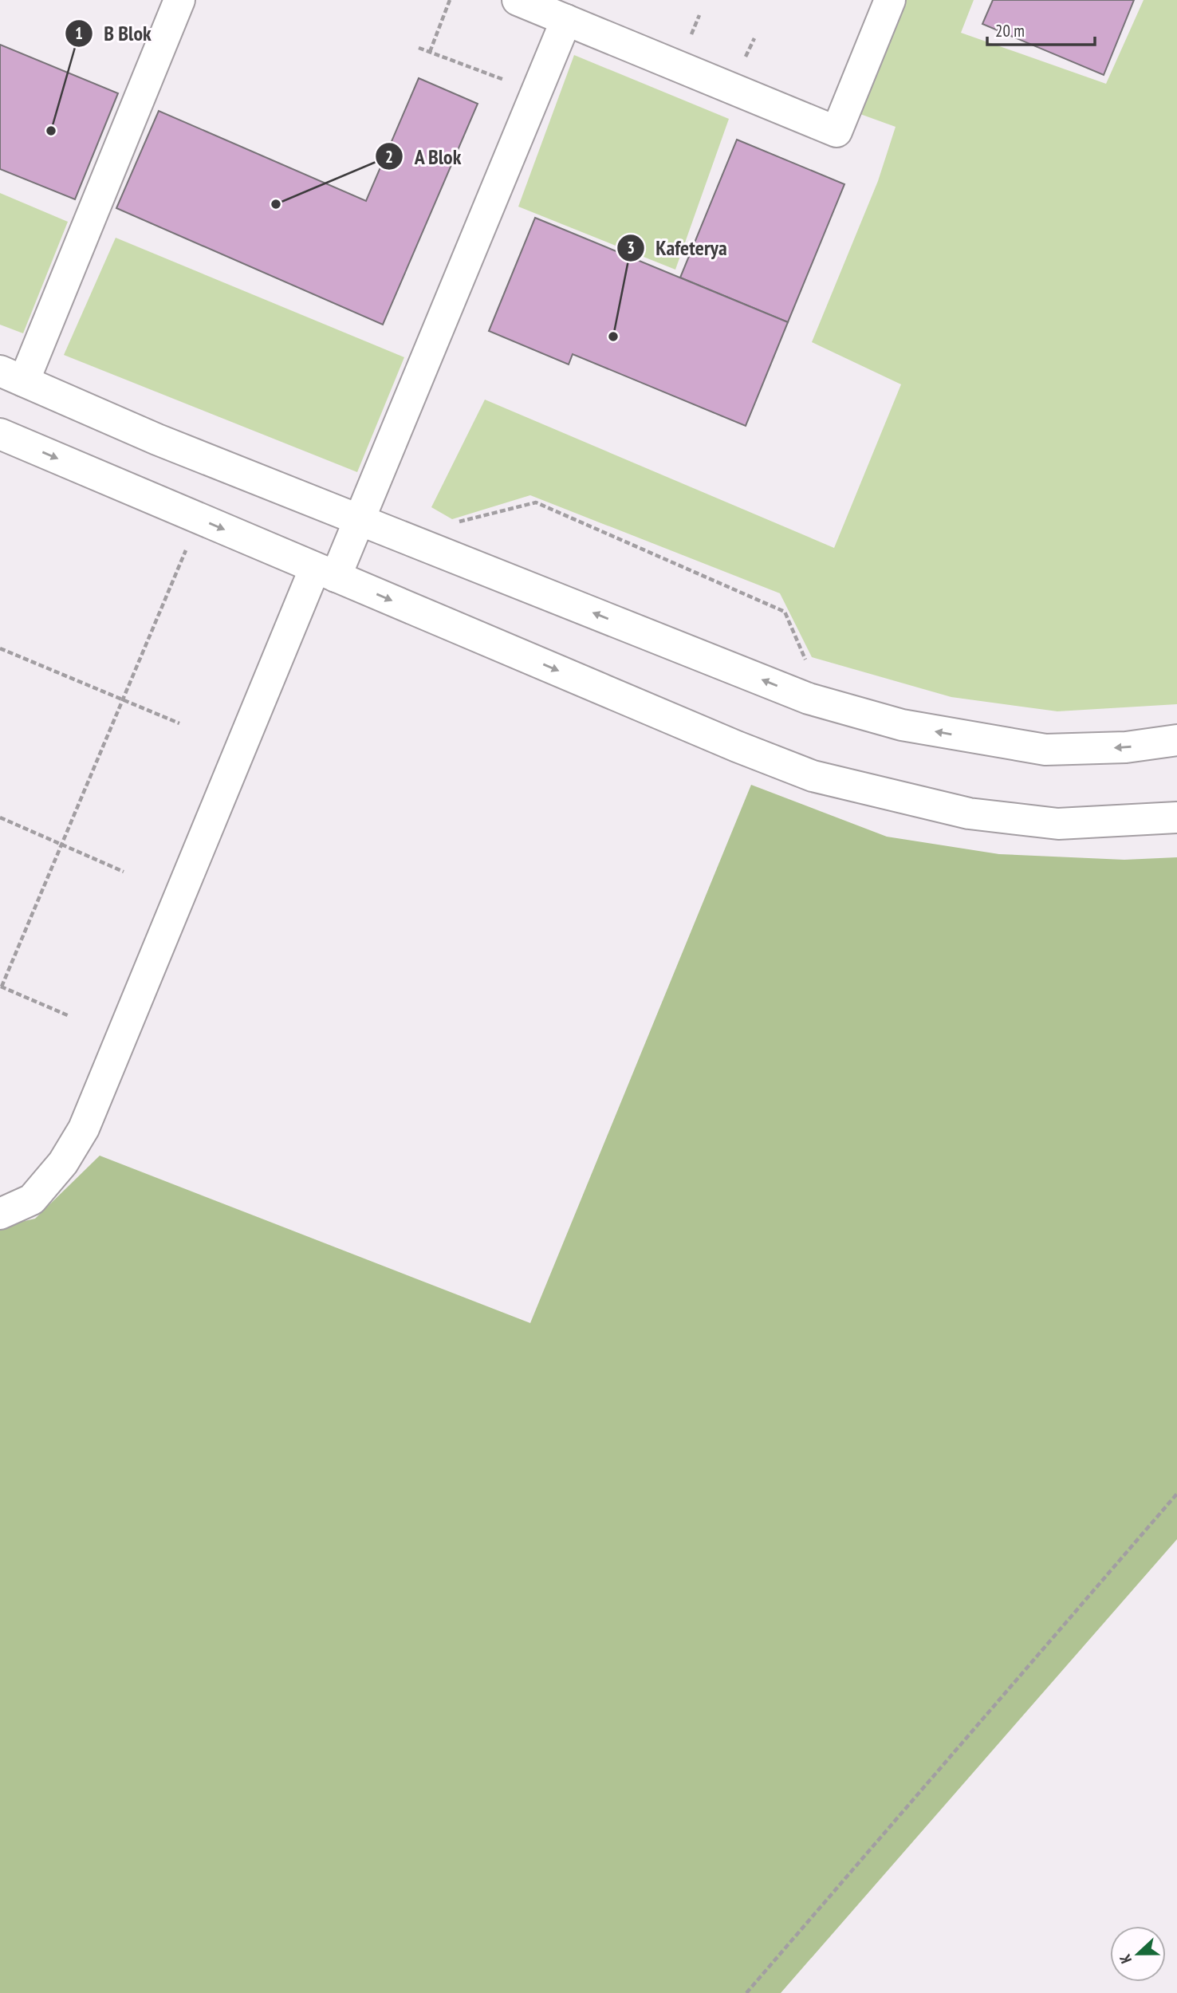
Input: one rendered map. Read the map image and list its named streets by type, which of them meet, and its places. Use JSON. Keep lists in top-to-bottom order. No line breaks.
{"places":["B Blok","A Blok","Kafeterya"],"scale_bar":"20 m","north":"left"}
